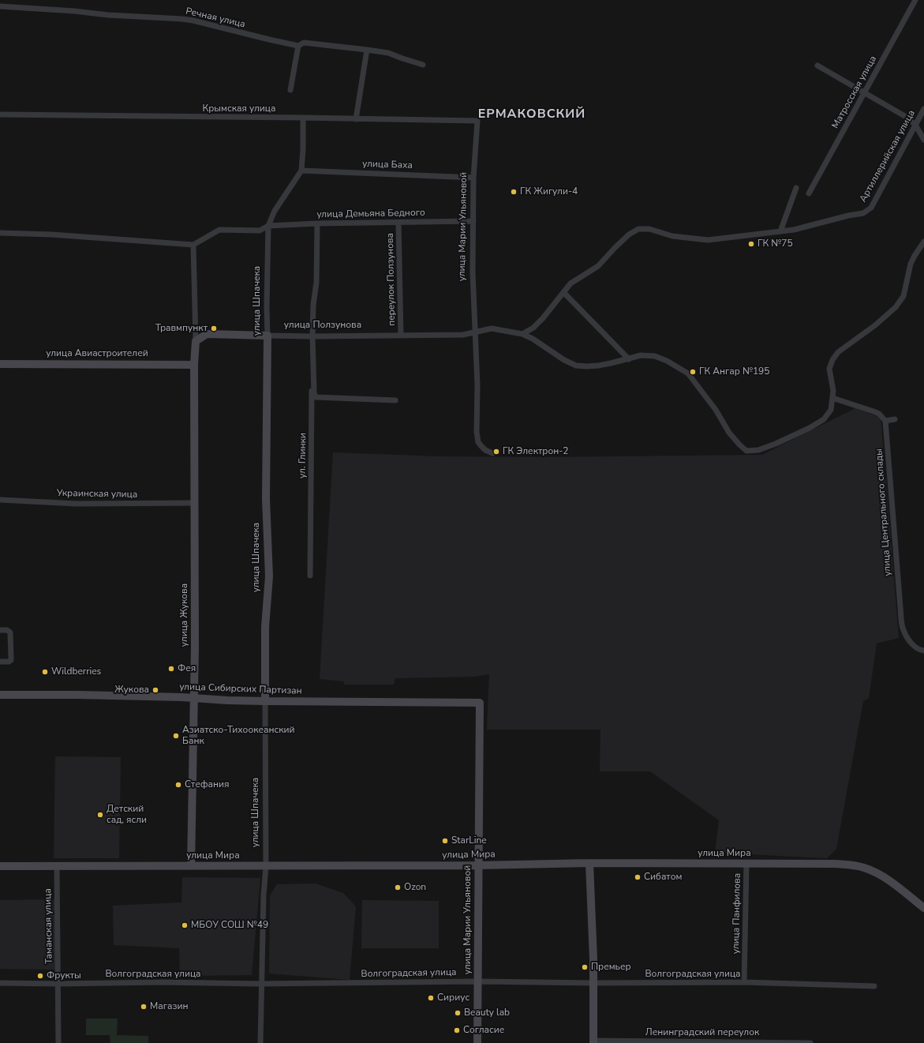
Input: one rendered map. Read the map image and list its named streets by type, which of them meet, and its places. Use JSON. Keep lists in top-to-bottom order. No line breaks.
{"streets":{"street":["Речная улица","Матросская улица","Крымская улица","Артиллерийская улица","улица Баха","улица Демьяна Бедного","улица Марии Ульяновой","переулок Ползунова","улица Шпачека","улица Ползунова","улица Авиастроителей","ул. Глинки","Украинская улица","улица Центрального склады","улица Жукова","улица Сибирских Партизан","улица Мира","улица Панфилова","Таманская улица","Волгоградская улица","Ленинградский переулок"]},"crossings":[["Крымская улица","улица Марии Ульяновой"],["Крымская улица","улица Шпачека"],["Артиллерийская улица","улица Ползунова"],["улица Баха","улица Марии Ульяновой"],["улица Баха","улица Шпачека"],["улица Демьяна Бедного","улица Марии Ульяновой"],["улица Демьяна Бедного","переулок Ползунова"],["улица Демьяна Бедного","улица Шпачека"],["улица Марии Ульяновой","улица Ползунова"],["улица Марии Ульяновой","улица Сибирских Партизан"],["улица Марии Ульяновой","улица Мира"],["улица Марии Ульяновой","Волгоградская улица"],["переулок Ползунова","улица Ползунова"],["улица Шпачека","улица Ползунова"],["улица Шпачека","улица Сибирских Партизан"],["улица Шпачека","улица Мира"],["улица Шпачека","Волгоградская улица"],["улица Ползунова","ул. Глинки"],["улица Авиастроителей","улица Жукова"],["Украинская улица","улица Жукова"],["улица Жукова","улица Сибирских Партизан"],["улица Жукова","улица Мира"],["улица Мира","улица Панфилова"],["улица Мира","Таманская улица"],["улица Панфилова","Волгоградская улица"],["Таманская улица","Волгоградская улица"]],"districts":["ЕРМАКОВСКИЙ"],"places":["ГК Жигули-4","ГК №75","Травмпункт","ГК Ангар №195","ГК Электрон-2","Фея","Wildberries","Жукова","Азиатско-Тихоокеанский Банк","Стефания","Детский сад, ясли","StarLine","Сибатом","Ozon","МБОУ СОШ №49","Премьер","Фрукты","Сириус","Магазин","Beauty lab","Согласие"]}
